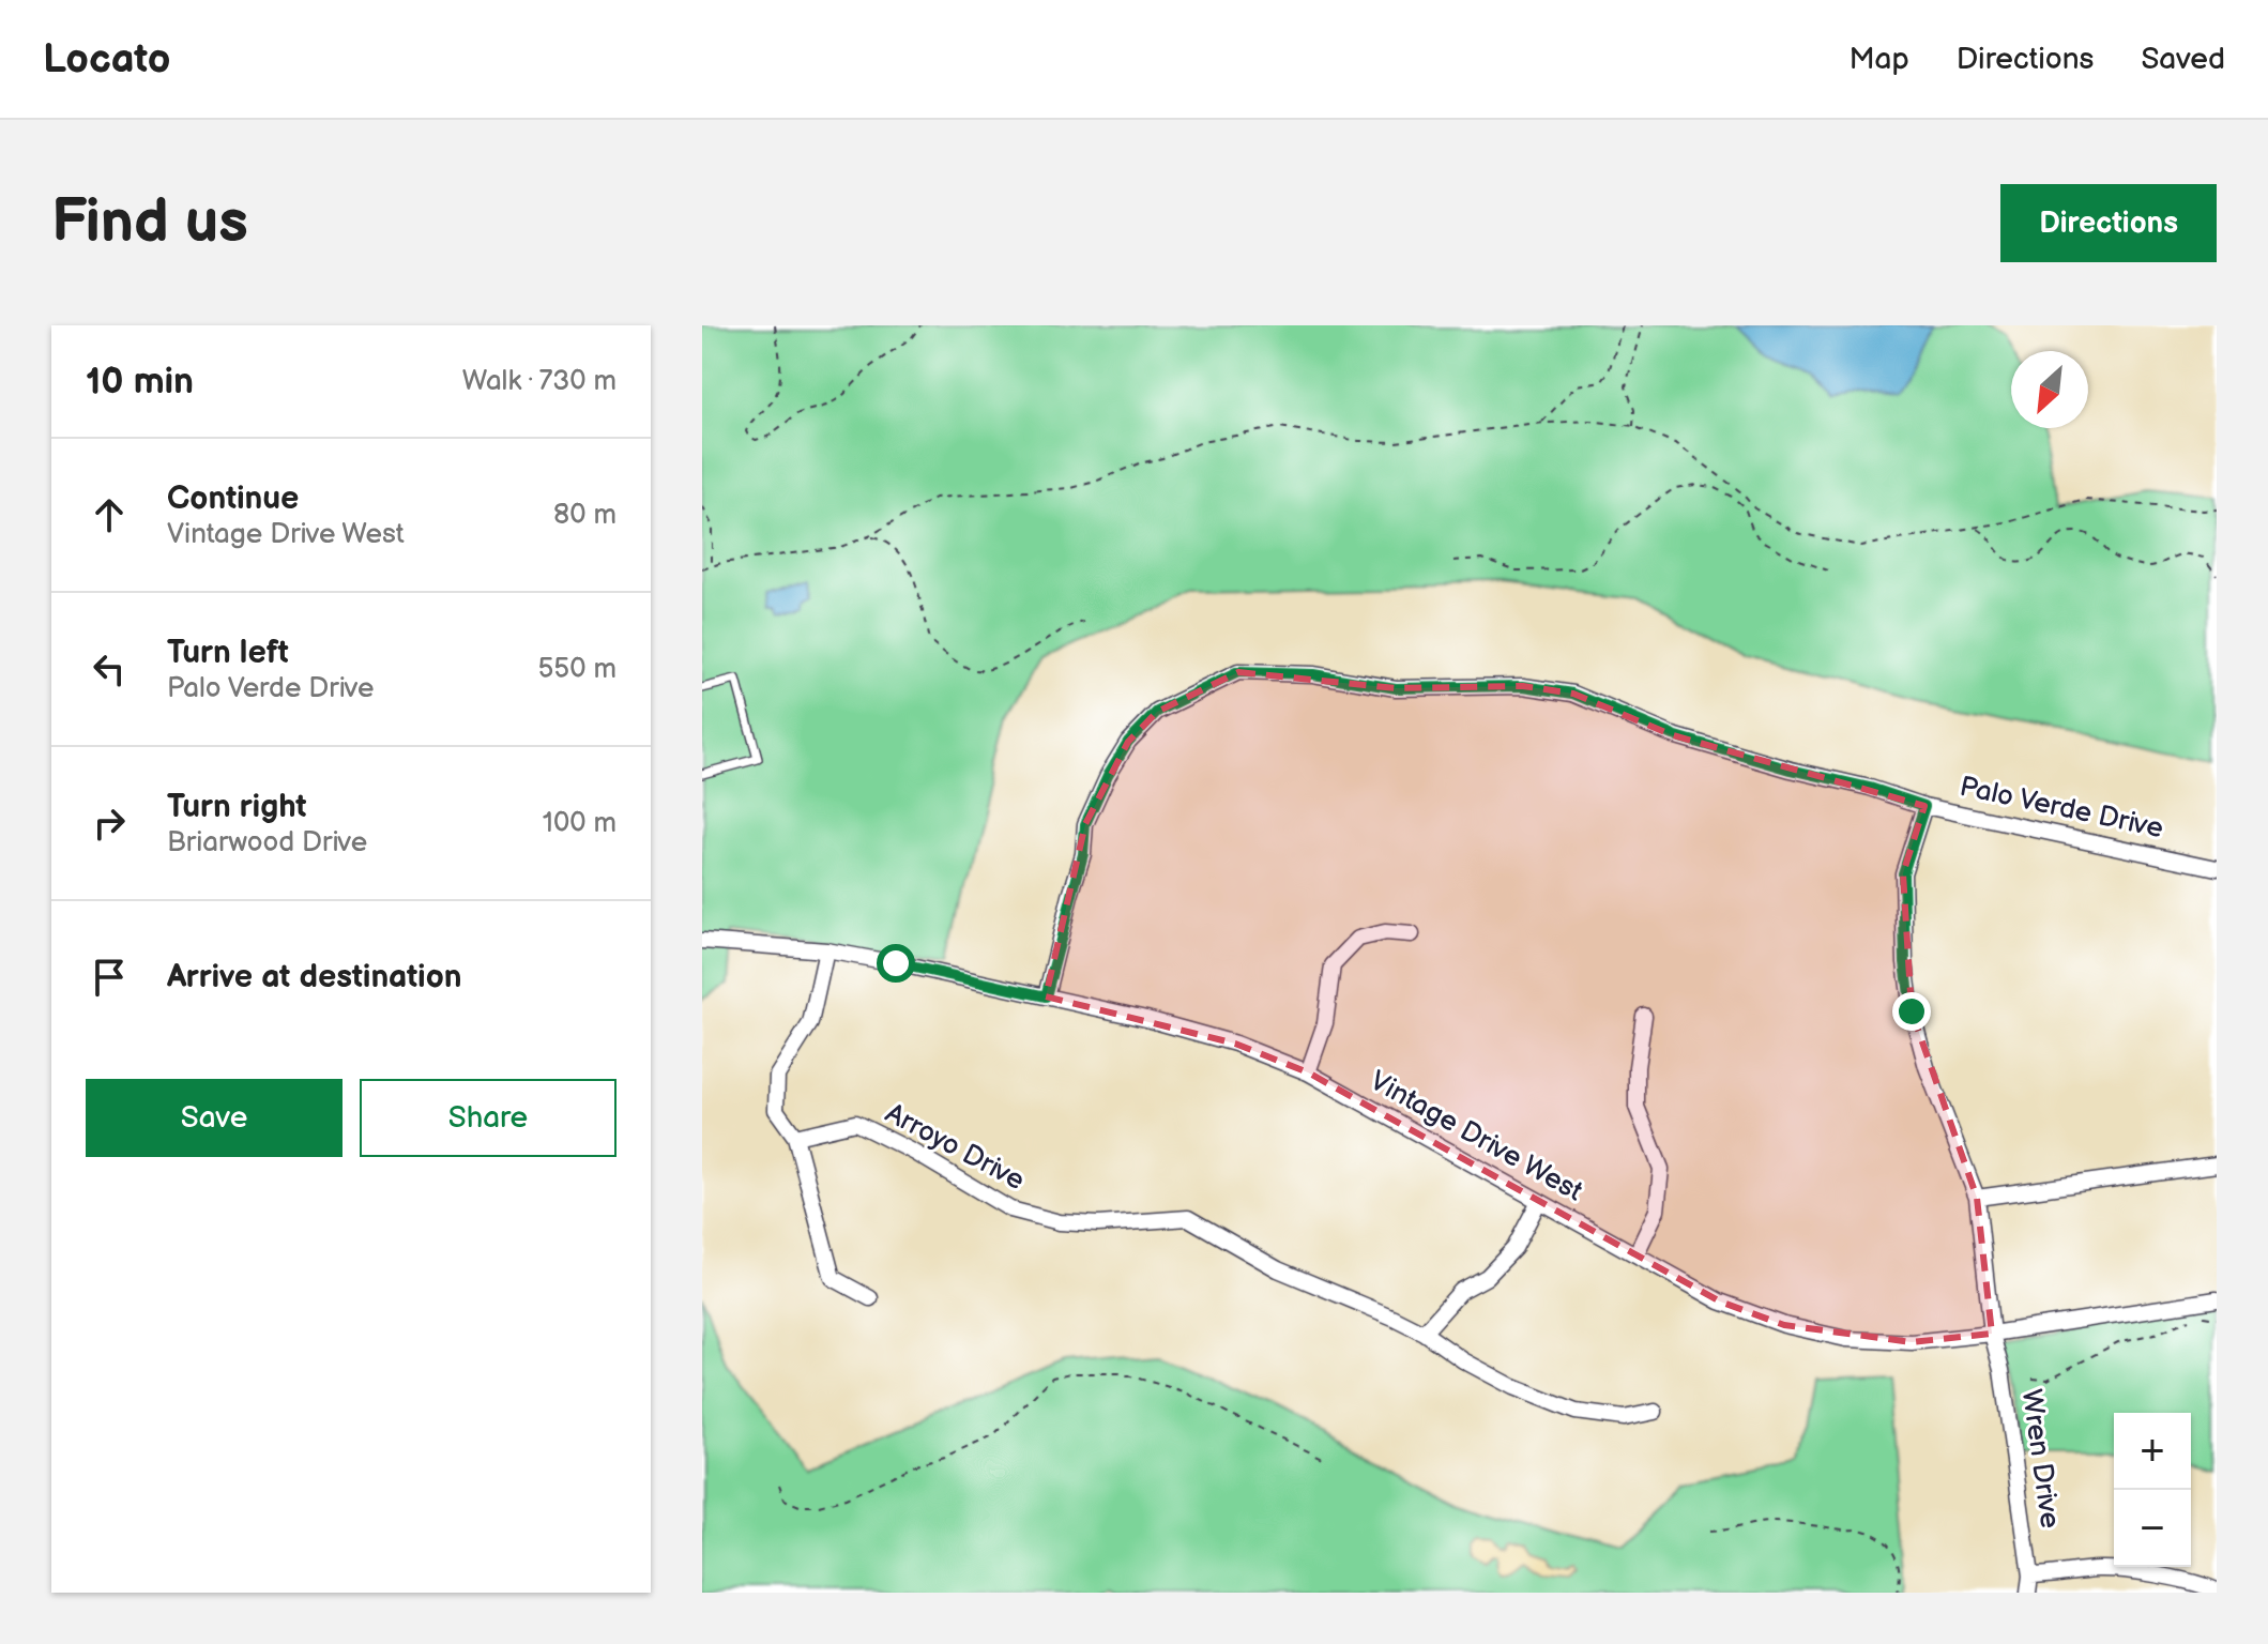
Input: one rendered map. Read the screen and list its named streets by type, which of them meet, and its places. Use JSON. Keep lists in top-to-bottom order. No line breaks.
{"streets":{"street":["Palo Verde Drive","Vintage Drive West","Arroyo Drive","Wren Drive"]},"crossings":[["Palo Verde Drive","Vintage Drive West"],["Palo Verde Drive","Wren Drive"],["Vintage Drive West","Wren Drive"]],"north":"bottom left","page":{"header":"Locato","nav":["Map","Directions","Saved"],"buttons":["Directions",["Save","Share"]],"title":"Find us","heading":["10 min","Walk · 730 m"],"list":[["Continue","Vintage Drive West","80 m"],["Turn left","Palo Verde Drive","550 m"],["Turn right","Briarwood Drive","100 m"],"Arrive at destination"],"map_buttons":["+","−"]}}
